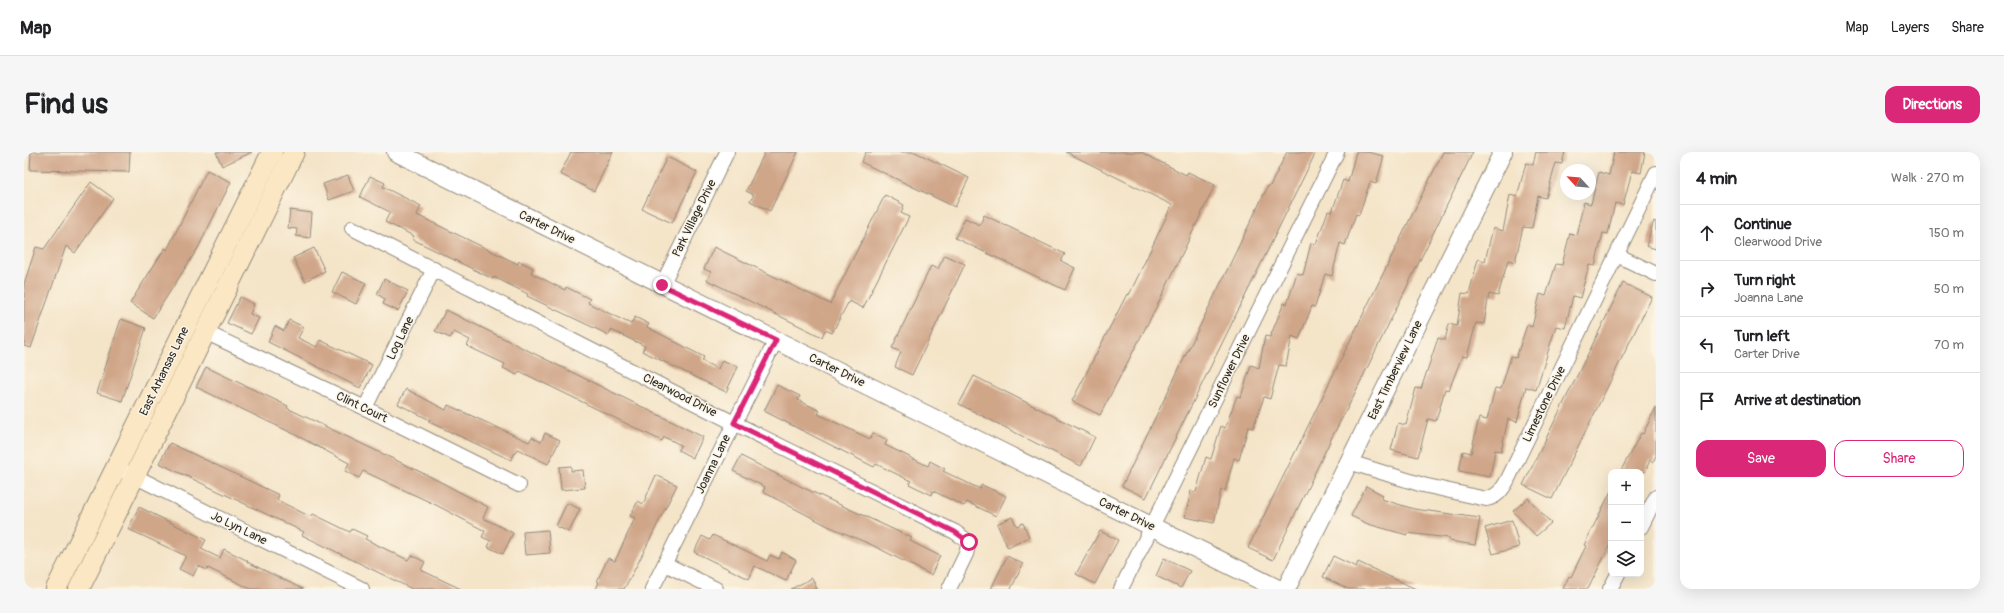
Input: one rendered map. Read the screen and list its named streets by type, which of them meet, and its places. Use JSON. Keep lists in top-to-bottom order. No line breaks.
{"streets":{"main road":["East Arkansas Lane"],"street":["Park Village Drive","Carter Drive","Log Lane","East Timberview Lane","Sunflower Drive","Clearwood Drive","Limestone Drive","Clint Court","Joanna Lane","Jo Lyn Lane"]},"crossings":[["Park Village Drive","Carter Drive"],["Carter Drive","Sunflower Drive"],["Carter Drive","Joanna Lane"],["Log Lane","Clearwood Drive"],["Log Lane","Clint Court"],["East Timberview Lane","Limestone Drive"],["East Arkansas Lane","Clint Court"],["East Arkansas Lane","Jo Lyn Lane"],["Clearwood Drive","Joanna Lane"]],"north":"top left","page":{"header":"Map","nav":["Map","Layers","Share"],"buttons":["Directions",["Save","Share"]],"title":"Find us","heading":["4 min","Walk · 270 m"],"list":[["Continue","Clearwood Drive","150 m"],["Turn right","Joanna Lane","50 m"],["Turn left","Carter Drive","70 m"],"Arrive at destination"],"map_buttons":["+","−"]}}
